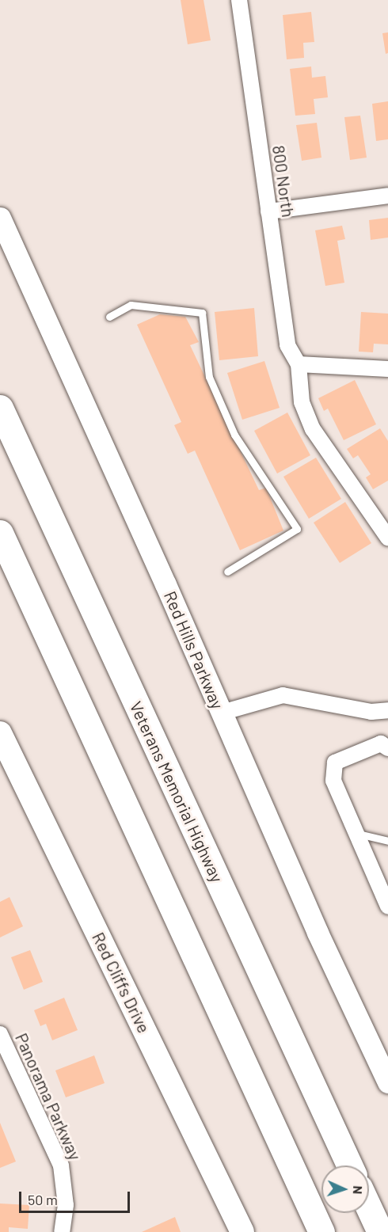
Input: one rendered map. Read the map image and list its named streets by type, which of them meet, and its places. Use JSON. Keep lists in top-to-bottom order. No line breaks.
{"streets":{"highway":["Veterans Memorial Highway"],"main road":["Red Hills Parkway","Red Cliffs Drive"],"street":["800 North","Panorama Parkway"]},"scale_bar":"50 m","north":"right"}
